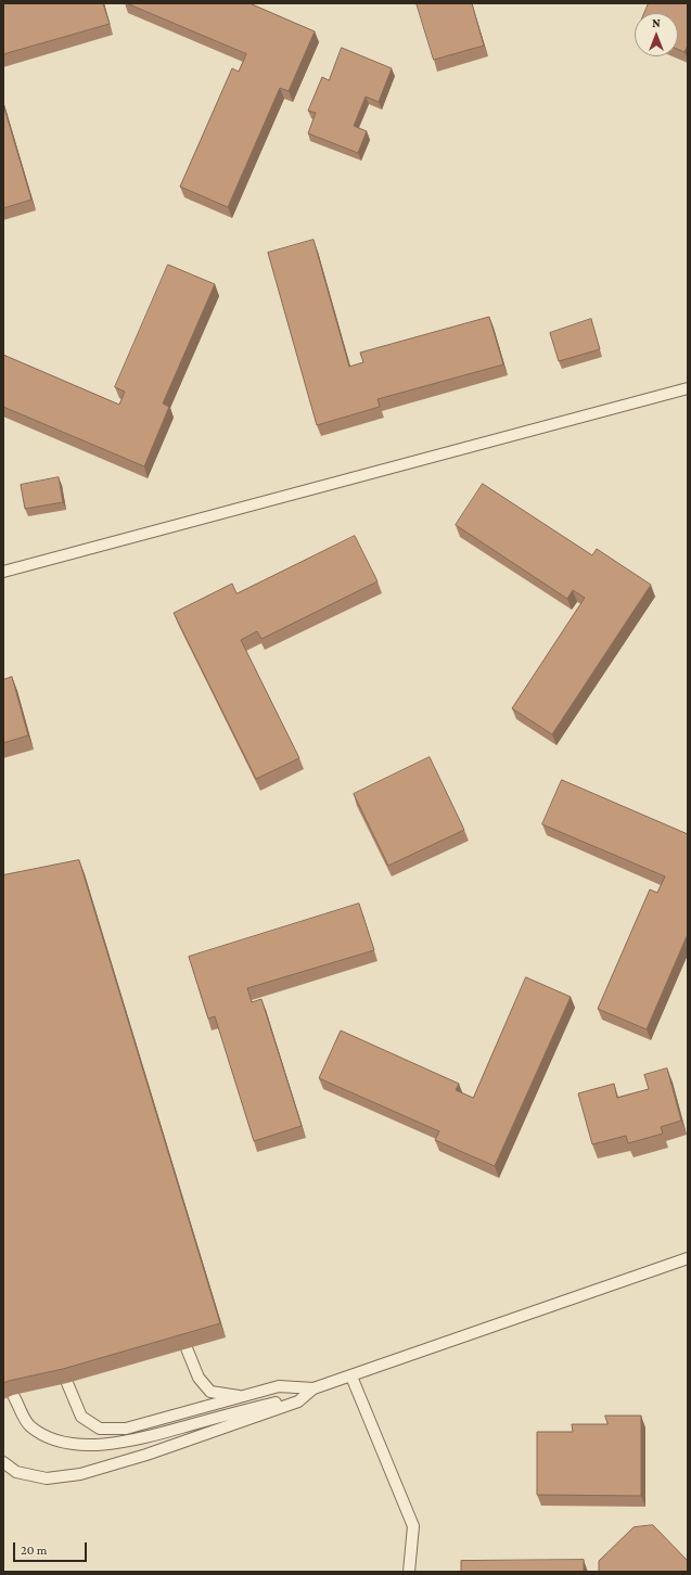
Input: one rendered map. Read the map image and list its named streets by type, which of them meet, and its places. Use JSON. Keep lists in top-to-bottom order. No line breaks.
{"scale_bar":"20 m","north":"top"}
